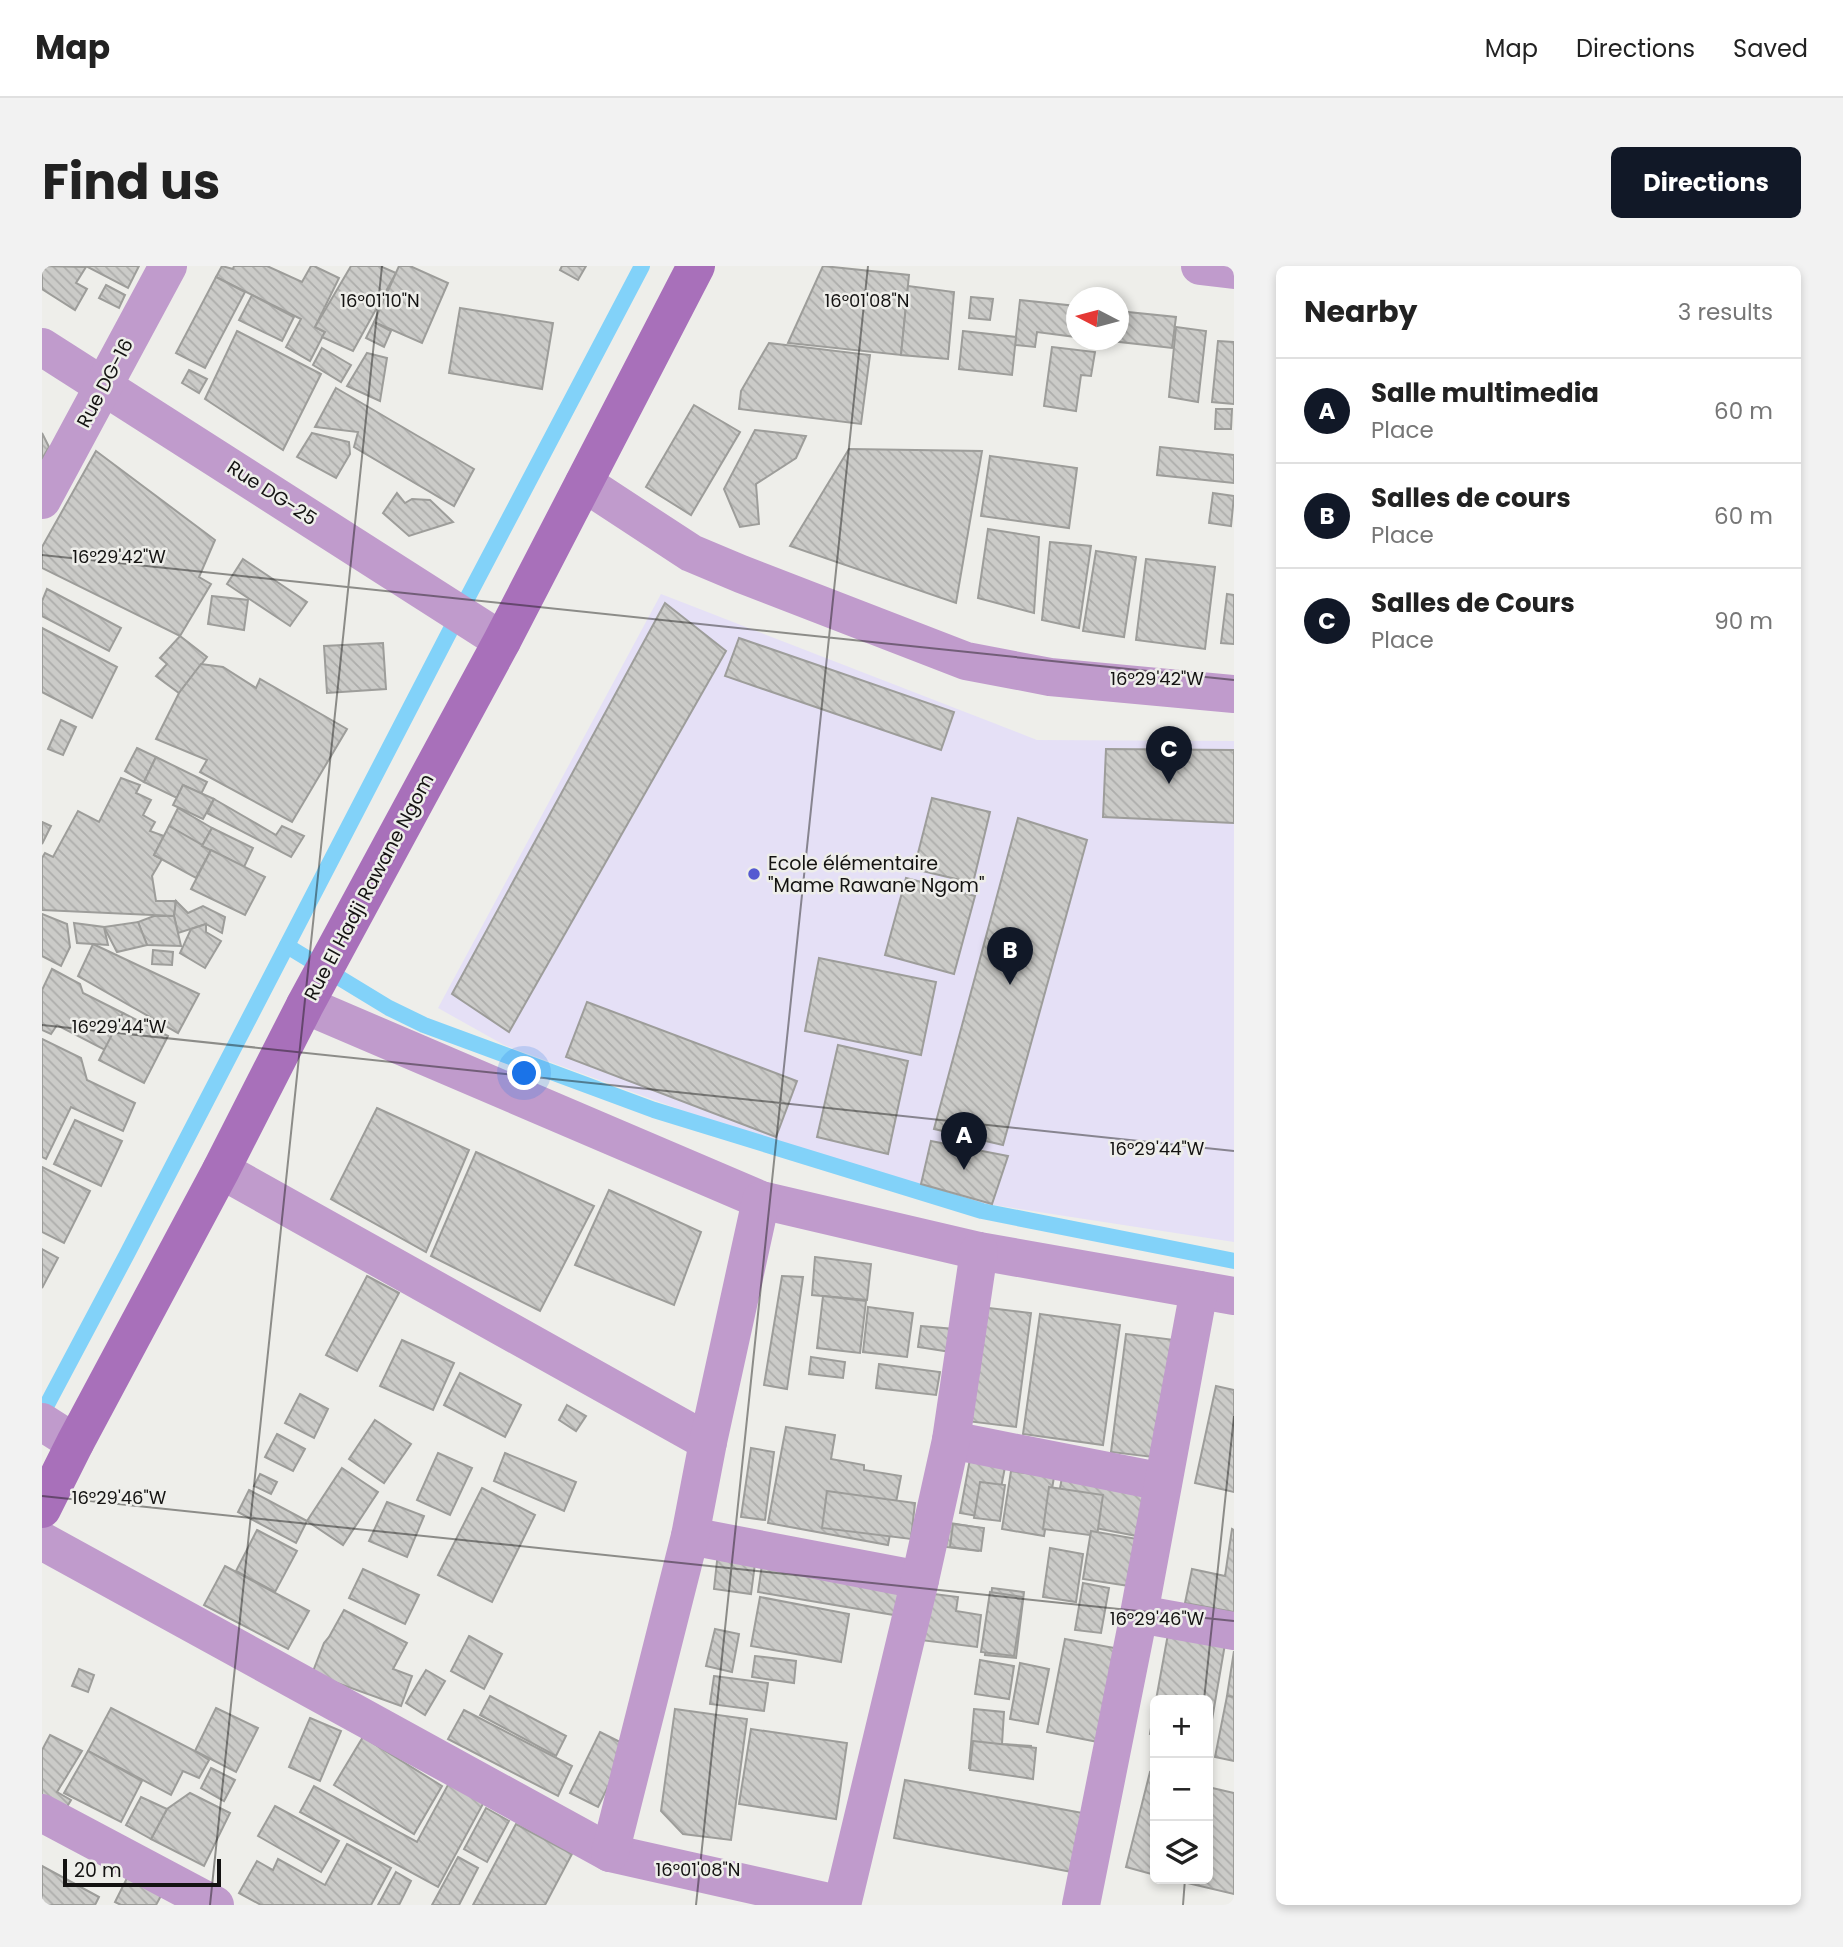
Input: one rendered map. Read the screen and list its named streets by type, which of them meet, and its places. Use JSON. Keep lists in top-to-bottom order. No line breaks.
{"streets":{"street":["Rue DG-16","Rue DG-25","Rue El Hadji Rawane Ngom"]},"crossings":[["Rue DG-16","Rue DG-25"],["Rue DG-25","Rue El Hadji Rawane Ngom"]],"places":["Ecole élémentaire \"Mame Rawane Ngom\""],"scale_bar":"20 m","north":"left","page":{"header":"Map","nav":["Map","Directions","Saved"],"title":"Find us","buttons":"Directions","heading":["Nearby","3 results"],"list":[{"mark":"A","name":"Salle multimedia","note":"Place","value":"60 m"},{"mark":"B","name":"Salles de cours","note":"Place","value":"60 m"},{"mark":"C","name":"Salles de Cours","note":"Place","value":"90 m"}],"pins":["C","B","A"],"map_buttons":["+","−"],"scale":"20 m"},"coordinates":["16°01'10\"N","16°01'08\"N","16°29'42\"W","16°29'44\"W","16°29'46\"W"]}
